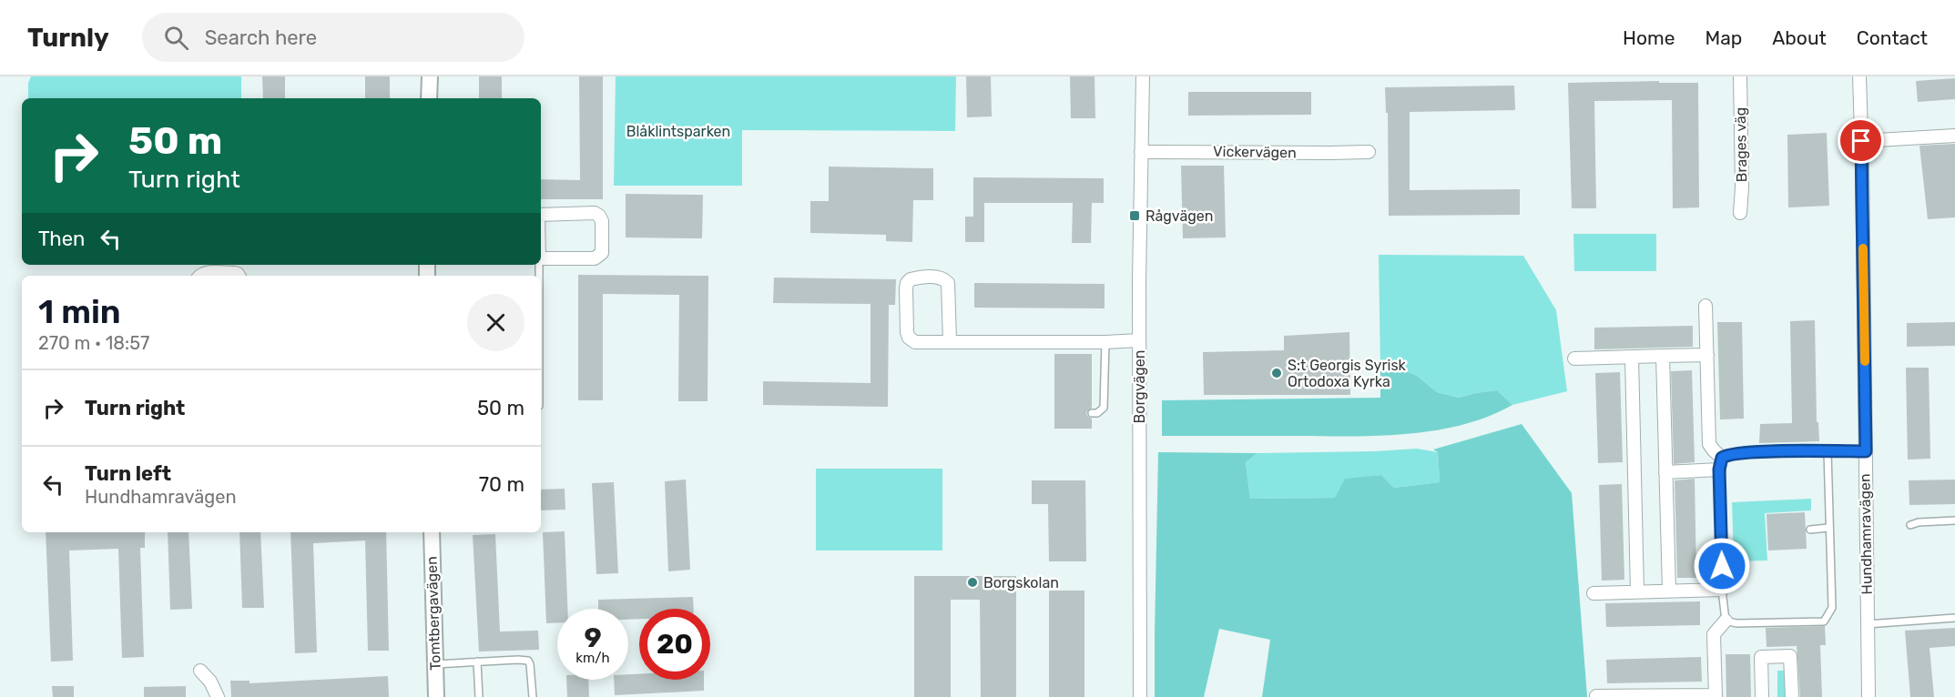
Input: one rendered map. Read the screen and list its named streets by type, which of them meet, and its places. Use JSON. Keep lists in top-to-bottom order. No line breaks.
{"streets":{"street":["Brages väg","Vickervägen","Borgvägen","Hundhamravägen","Tomtbergavägen"]},"crossings":[["Vickervägen","Borgvägen"]],"parks":["Blåklintsparken"],"places":{"transit":["Rågvägen"],"other":["S:t Georgis Syrisk Ortodoxa Kyrka","Borgskolan"]},"page":{"header":"Turnly","search":"Search here","nav":["Home","Map","About","Contact"],"turn":["50 m","Turn right"],"then":"Then","heading":["1 min","270 m · 18:57"],"list":[{"name":"Turn right","value":"50 m"},{"name":"Turn left","note":"Hundhamravägen","value":"70 m"}],"speed":"9 km/h","limit":"20"}}
